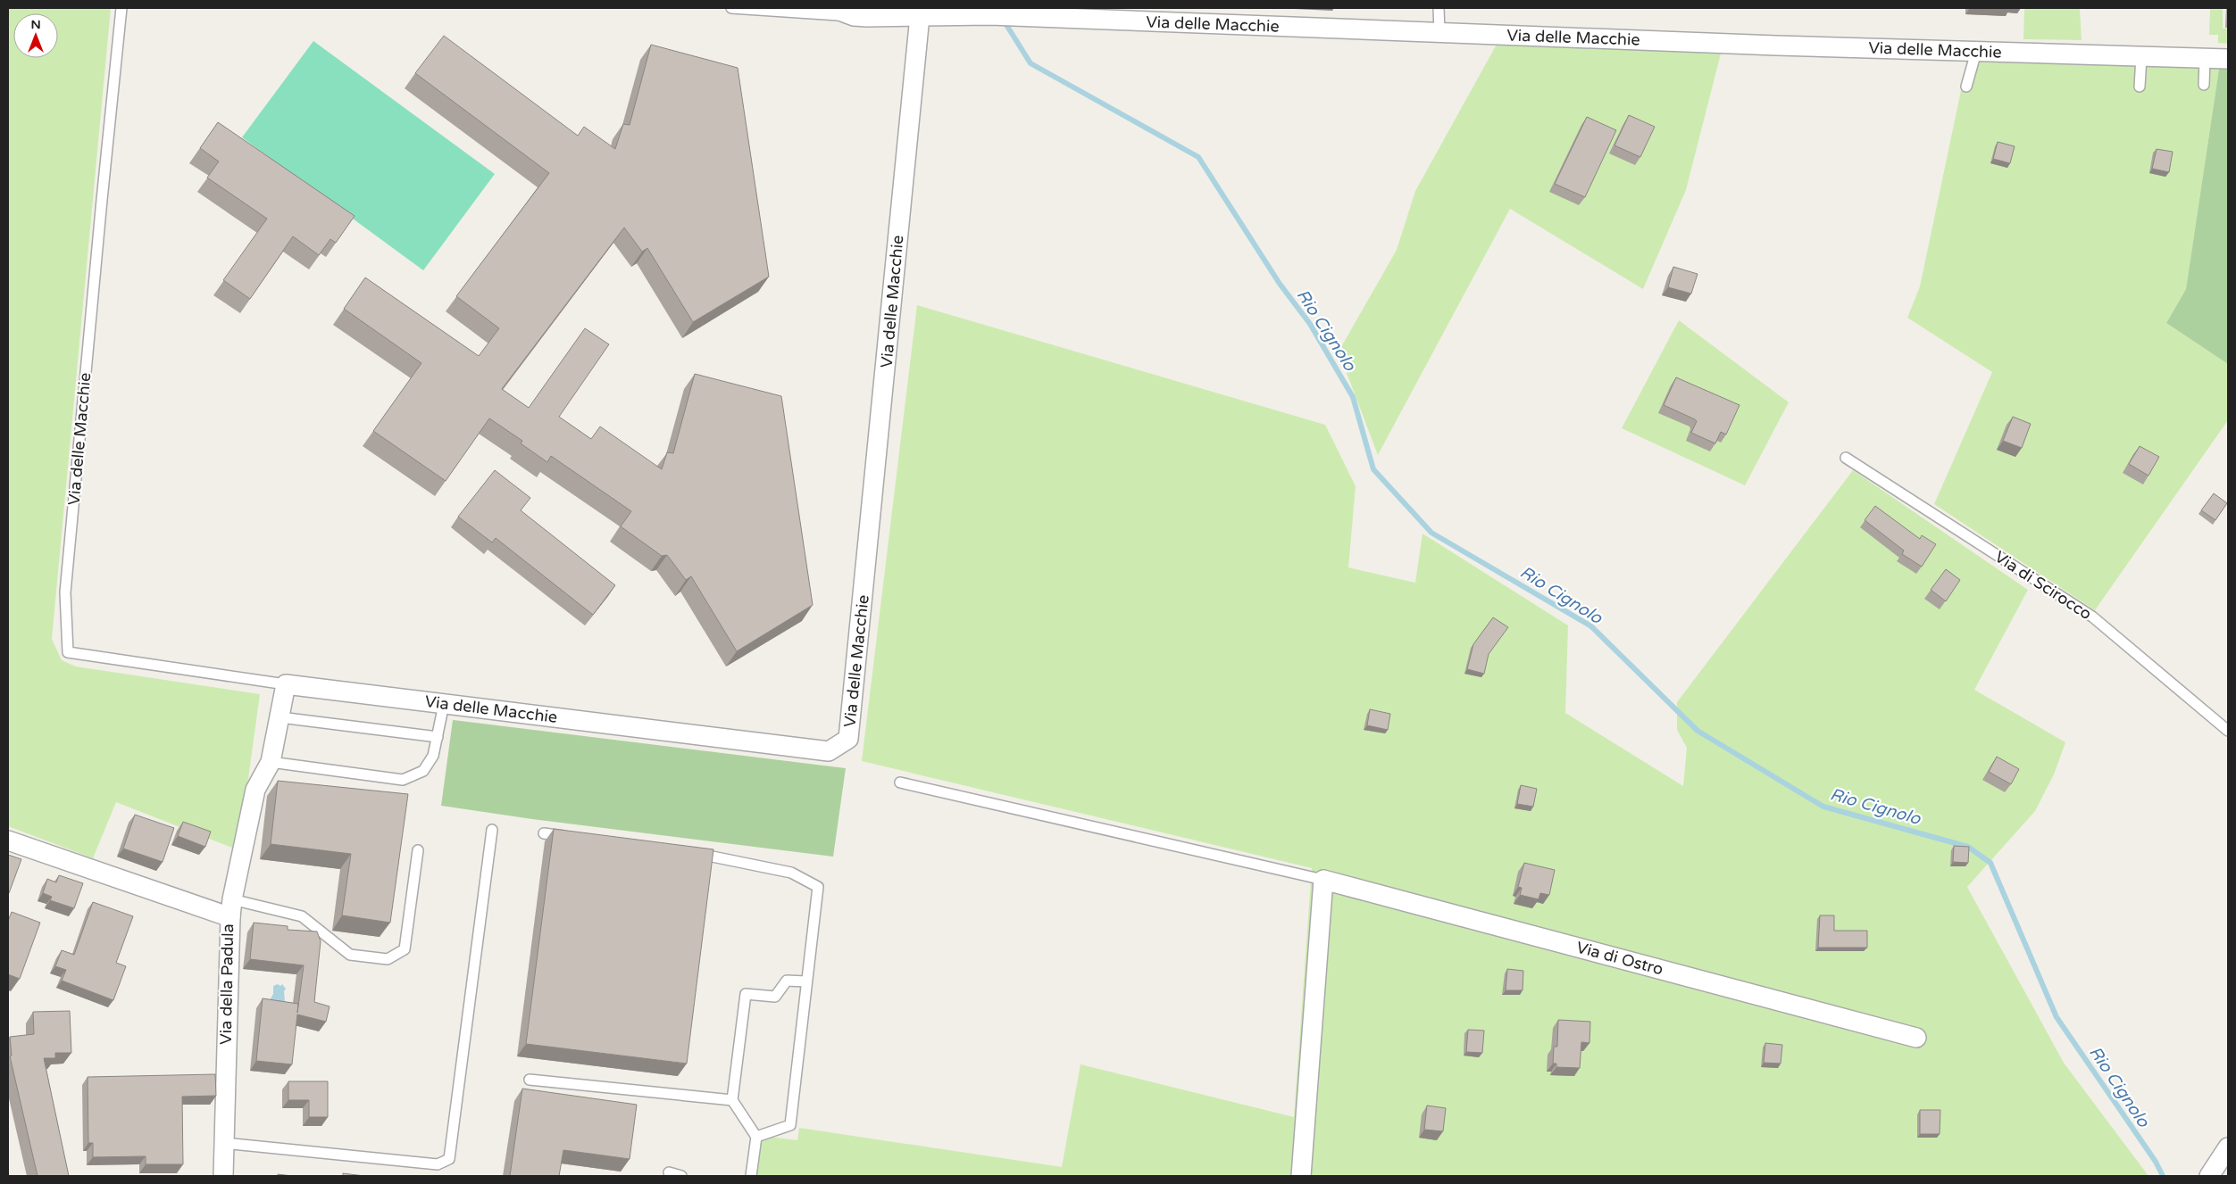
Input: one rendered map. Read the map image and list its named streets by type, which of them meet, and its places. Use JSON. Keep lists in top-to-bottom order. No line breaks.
{"streets":{"street":["Via delle Macchie","Via di Ostro","Via della Padula"],"lane":["Via di Scirocco"]},"water":["Rio Cignolo"],"north":"top"}
